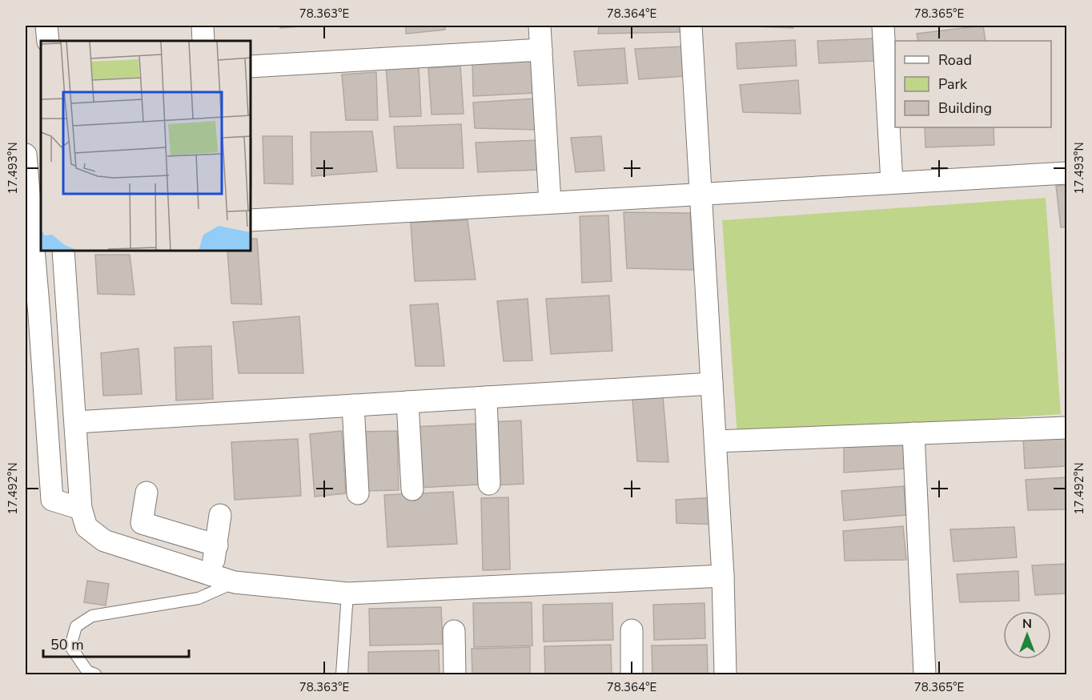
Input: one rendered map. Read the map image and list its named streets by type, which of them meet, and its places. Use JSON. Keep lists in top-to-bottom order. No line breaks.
{"legend":["Road","Park","Building"],"scale_bar":"50 m","north":"top","coordinates":["78.363°E","78.364°E","78.365°E","17.493°N","17.492°N"]}
